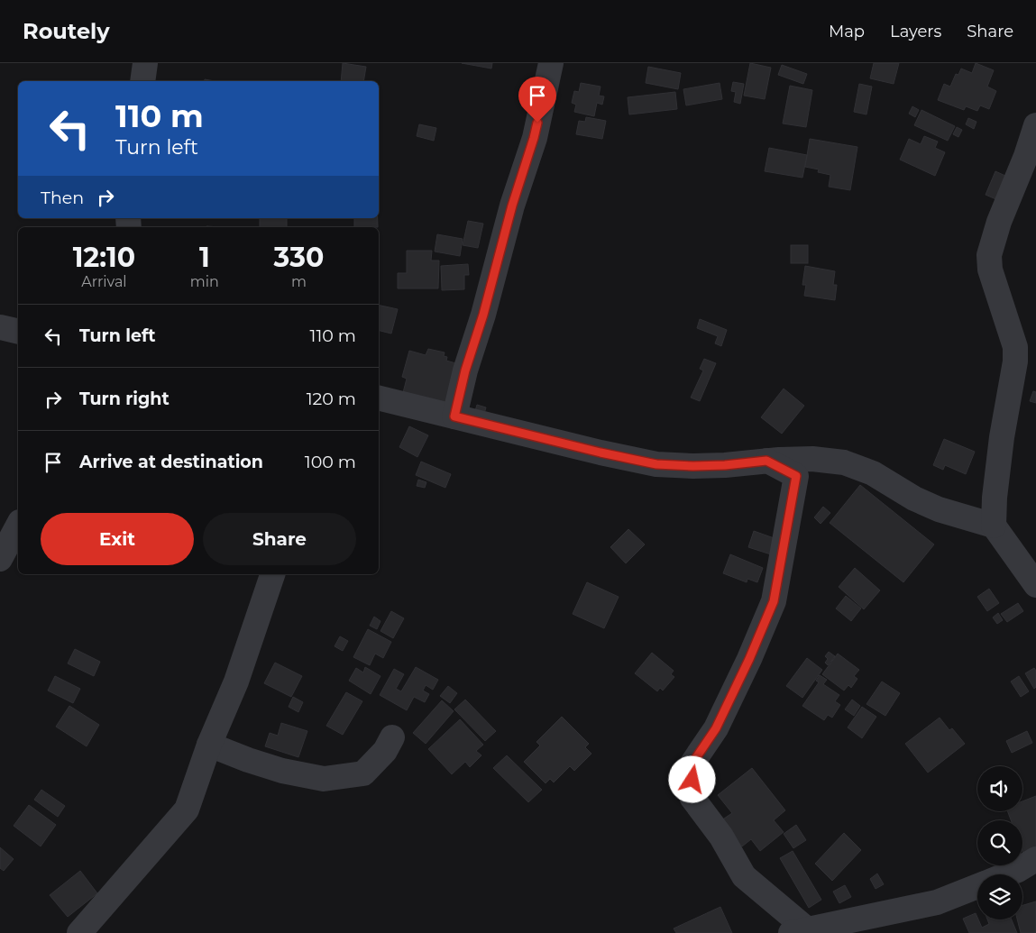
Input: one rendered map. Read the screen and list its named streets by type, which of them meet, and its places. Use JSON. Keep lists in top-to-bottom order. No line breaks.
{"page":{"header":"Routely","nav":["Map","Layers","Share"],"turn":["110 m","Turn left"],"then":"Then","eta":["12:10","Arrival","1","min","330","m"],"list":[{"name":"Turn left","value":"110 m"},{"name":"Turn right","value":"120 m"},{"name":"Arrive at destination","value":"100 m"}],"buttons":["Exit","Share"]}}
